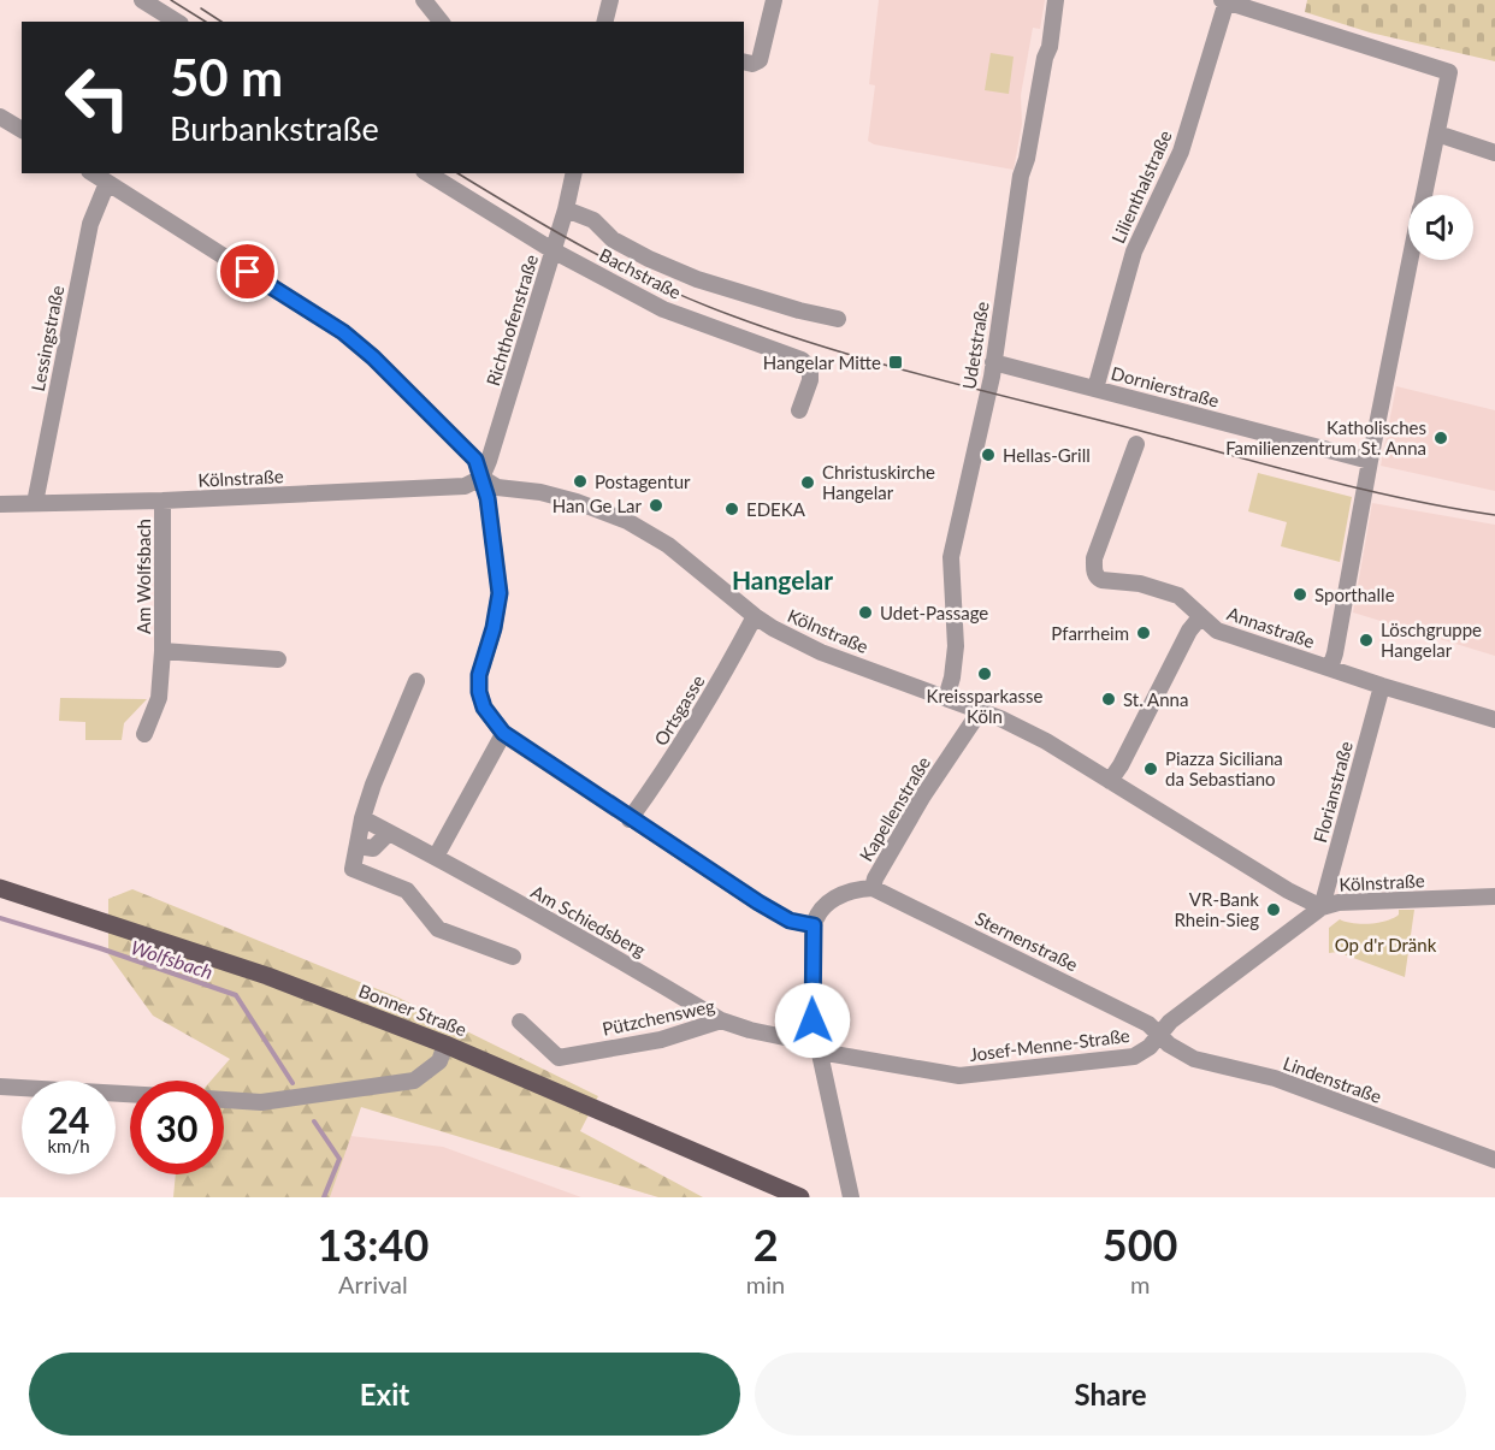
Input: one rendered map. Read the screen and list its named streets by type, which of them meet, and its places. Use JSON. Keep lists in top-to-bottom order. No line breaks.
{"streets":{"main road":["Bonner Straße"],"street":["Lilienthalstraße","Bachstraße","Richthofenstraße","Lessingstraße","Udetstraße","Dornierstraße","Kölnstraße","Am Wolfsbach","Annastraße","Ortsgasse","Florianstraße","Kapellenstraße","Am Schiedsberg","Sternenstraße","Pützchensweg","Josef-Menne-Straße","Lindenstraße"]},"crossings":[["Lilienthalstraße","Dornierstraße"],["Bachstraße","Richthofenstraße"],["Richthofenstraße","Kölnstraße"],["Lessingstraße","Kölnstraße"],["Udetstraße","Dornierstraße"],["Udetstraße","Kölnstraße"],["Kölnstraße","Am Wolfsbach"],["Kölnstraße","Ortsgasse"],["Kölnstraße","Florianstraße"],["Kölnstraße","Kapellenstraße"],["Kölnstraße","Josef-Menne-Straße"],["Annastraße","Florianstraße"],["Florianstraße","Josef-Menne-Straße"],["Kapellenstraße","Sternenstraße"],["Am Schiedsberg","Pützchensweg"],["Sternenstraße","Josef-Menne-Straße"],["Sternenstraße","Lindenstraße"],["Pützchensweg","Josef-Menne-Straße"],["Josef-Menne-Straße","Lindenstraße"]],"districts":["Hangelar"],"water":["Wolfsbach"],"parks":["Op d'r Dränk"],"places":{"transit":["Hangelar Mitte"],"other":["Katholisches Familienzentrum St. Anna","Hellas-Grill","Postagentur","Christuskirche Hangelar","Han Ge Lar","EDEKA","Sporthalle","Udet-Passage","Pfarrheim","Löschgruppe Hangelar","Kreissparkasse Köln","St. Anna","Piazza Siciliana da Sebastiano","VR-Bank Rhein-Sieg"]},"page":{"turn":["50 m","Burbankstraße"],"speed":"24 km/h","limit":"30","eta":["13:40","Arrival","2","min","500","m"],"buttons":["Exit","Share"]}}
